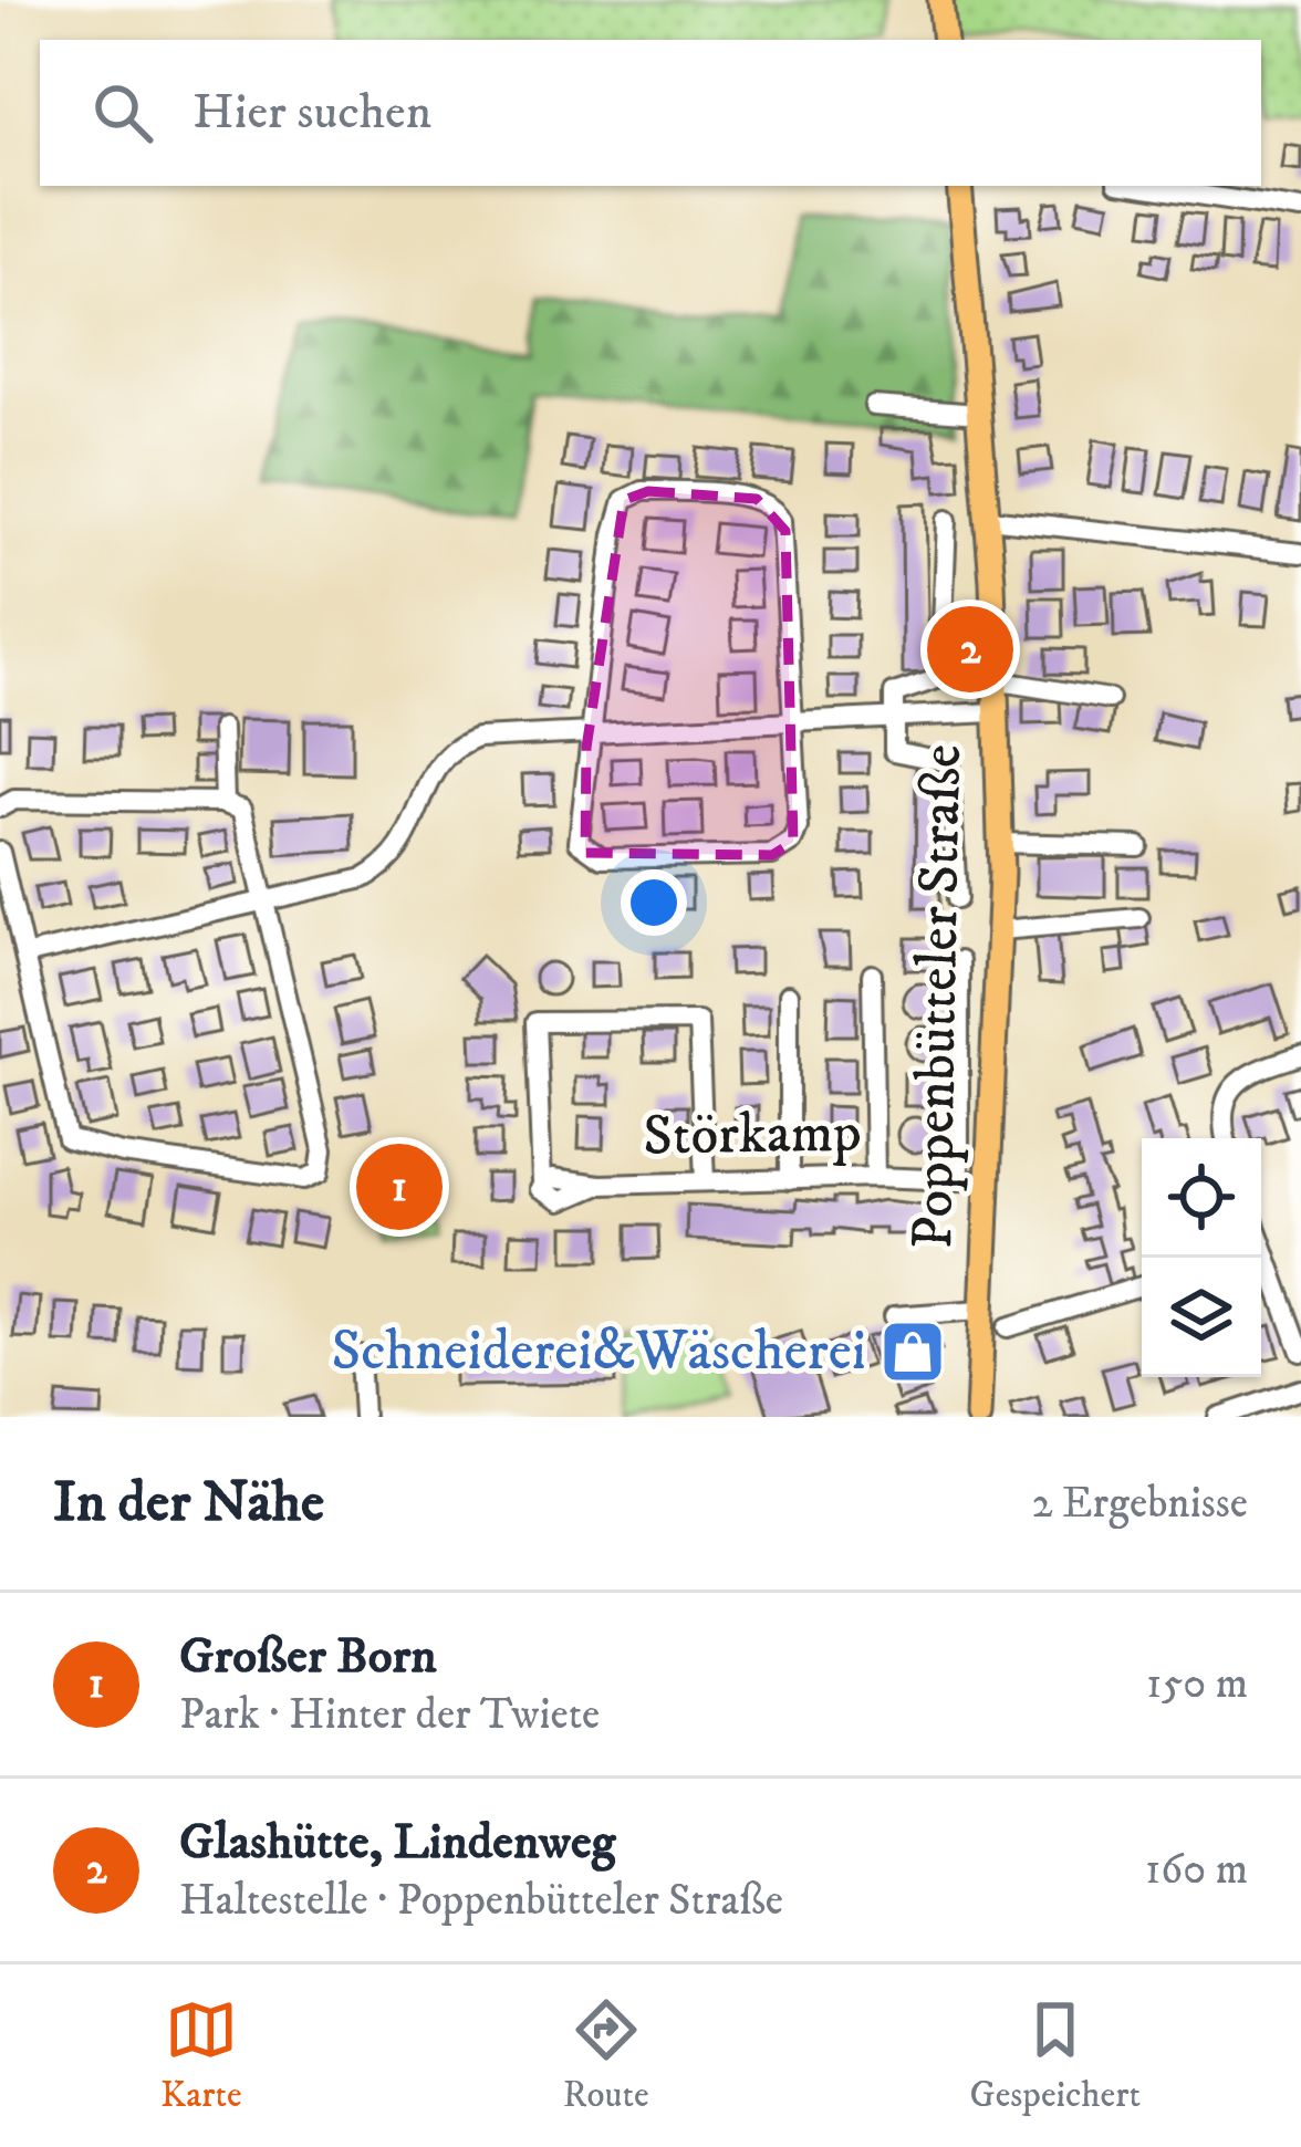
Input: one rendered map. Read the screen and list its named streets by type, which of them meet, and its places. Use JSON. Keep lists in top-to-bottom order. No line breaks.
{"streets":{"main road":["Poppenbütteler Straße"],"street":["Störkamp"]},"crossings":[["Poppenbütteler Straße","Störkamp"]],"places":{"shop":["Schneiderei&Wäscherei"]},"page":{"search":"Hier suchen","pins":["2","1"],"heading":["In der Nähe","2 Ergebnisse"],"list":[{"mark":"1","name":"Großer Born","note":"Park · Hinter der Twiete","value":"150 m"},{"mark":"2","name":"Glashütte, Lindenweg","note":"Haltestelle · Poppenbütteler Straße","value":"160 m"}],"nav":["Karte","Route","Gespeichert"]}}
